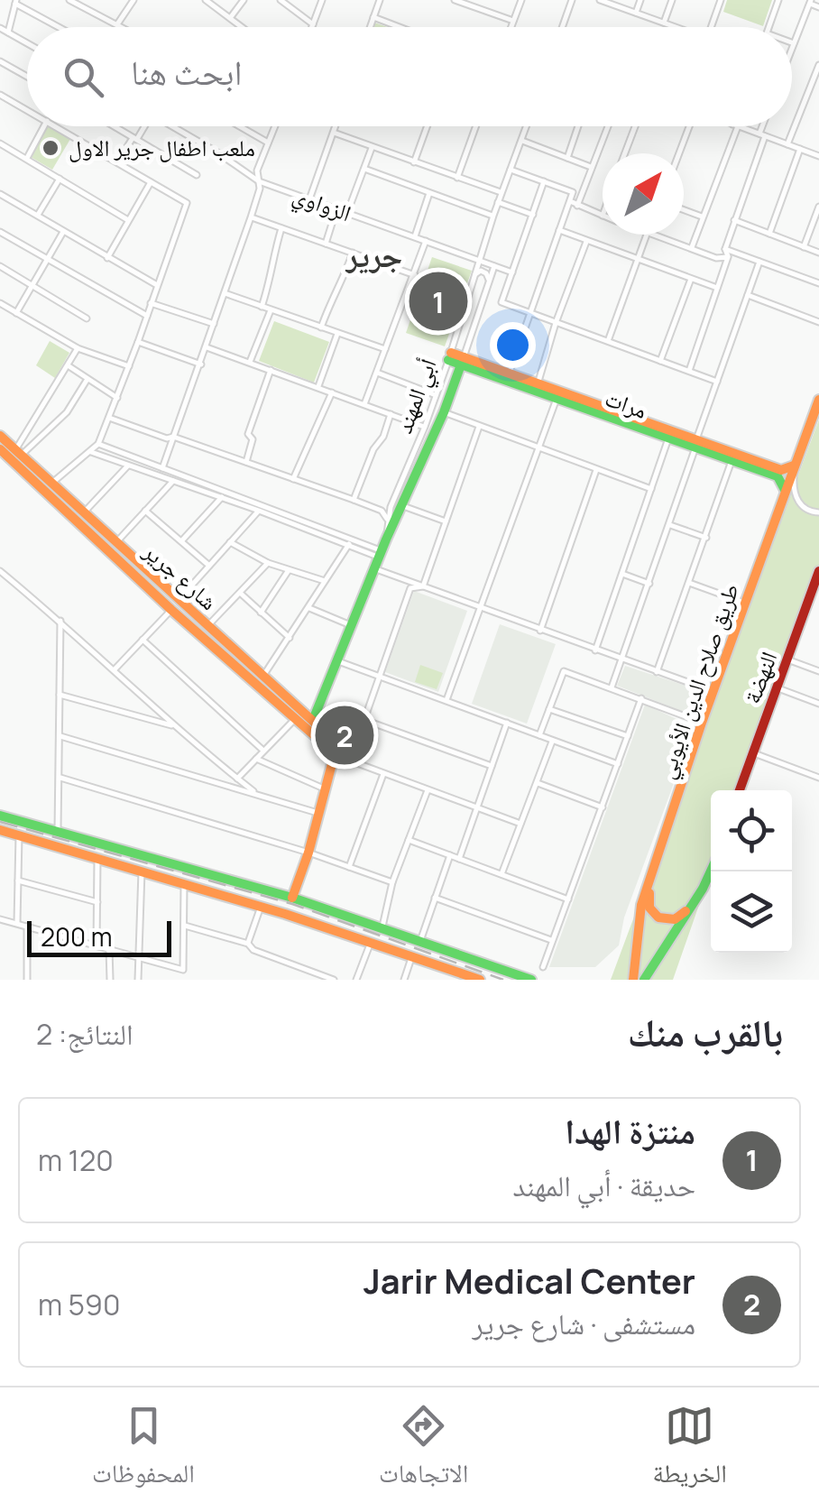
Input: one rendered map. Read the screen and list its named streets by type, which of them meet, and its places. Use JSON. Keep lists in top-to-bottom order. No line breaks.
{"streets":{"main road":["أبي المهند","مرات","شارع جرير","النهضة","طريق صلاح الدين الأيوبي"],"street":["الزواوي"]},"crossings":[["الزواوي","أبي المهند"],["أبي المهند","مرات"],["أبي المهند","شارع جرير"],["مرات","طريق صلاح الدين الأيوبي"]],"districts":["جرير"],"places":["ملعب اطفال جرير الاول"],"scale_bar":"200 m","north":"top right","page":{"search":"ابحث هنا","pins":["1","2"],"scale":"200 m","heading":["بالقرب منك","النتائج: 2"],"list":[{"mark":"1","name":"منتزة الهدا","note":"حديقة · أبي المهند","value":"120 m"},{"mark":"2","name":"Jarir Medical Center","note":"مستشفى · شارع جرير","value":"590 m"}],"nav":["الخريطة","الاتجاهات","المحفوظات"]}}
